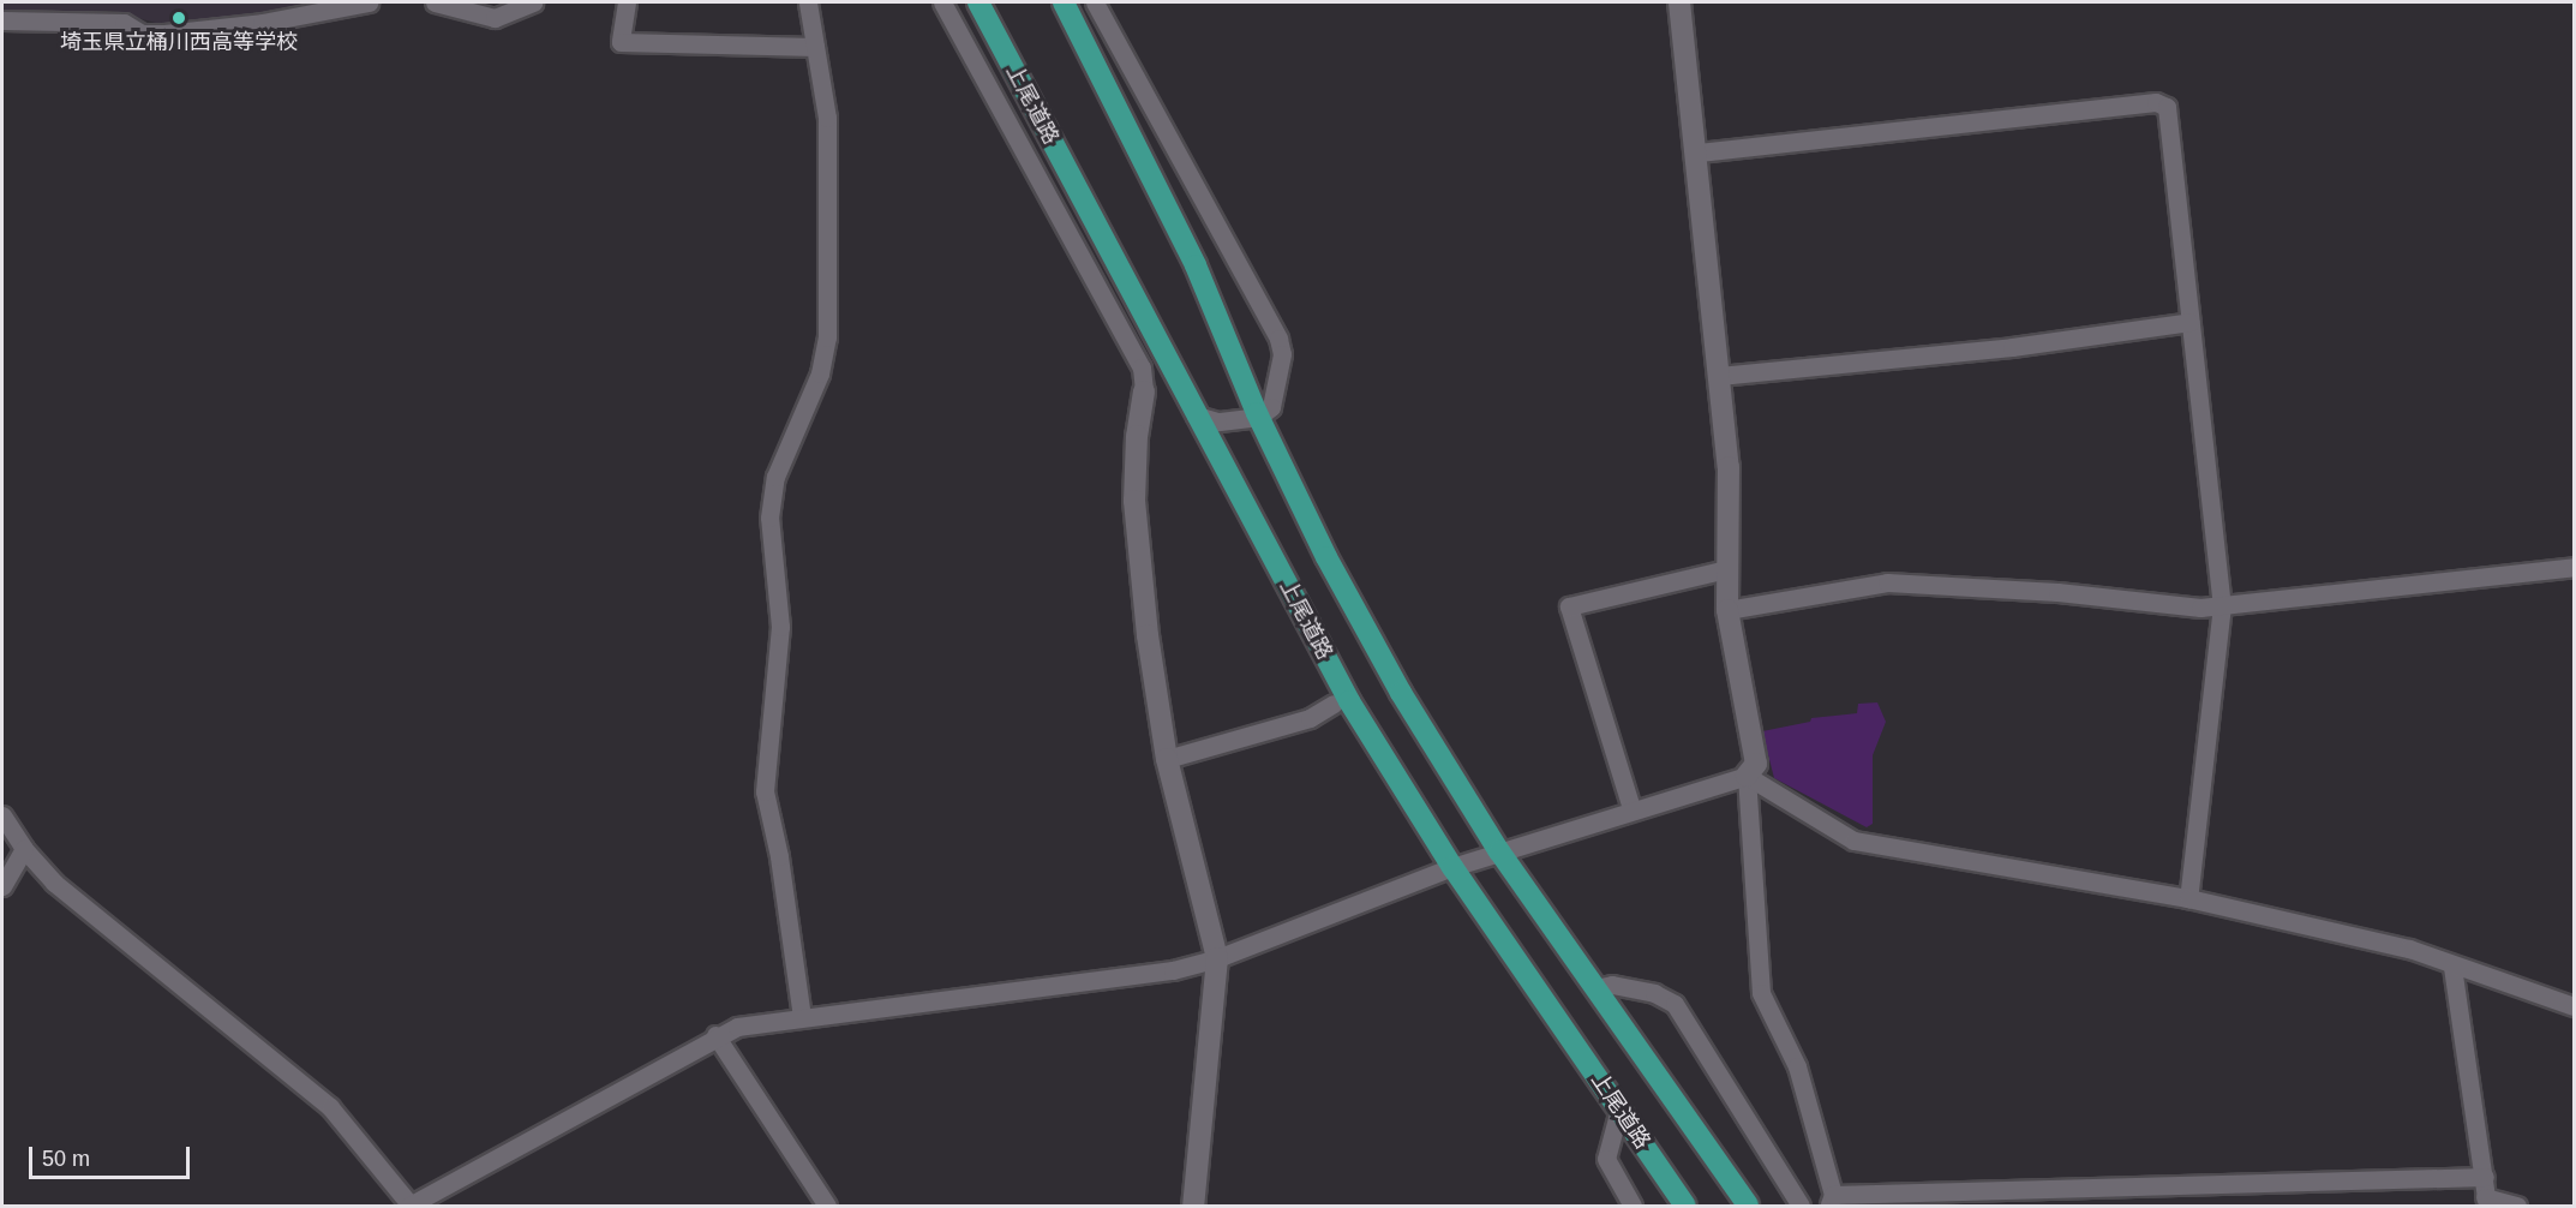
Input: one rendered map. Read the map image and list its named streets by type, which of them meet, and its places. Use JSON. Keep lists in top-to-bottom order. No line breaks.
{"streets":{"highway":["上尾道路"]},"places":["埼玉県立桶川西高等学校"],"scale_bar":"50 m"}
